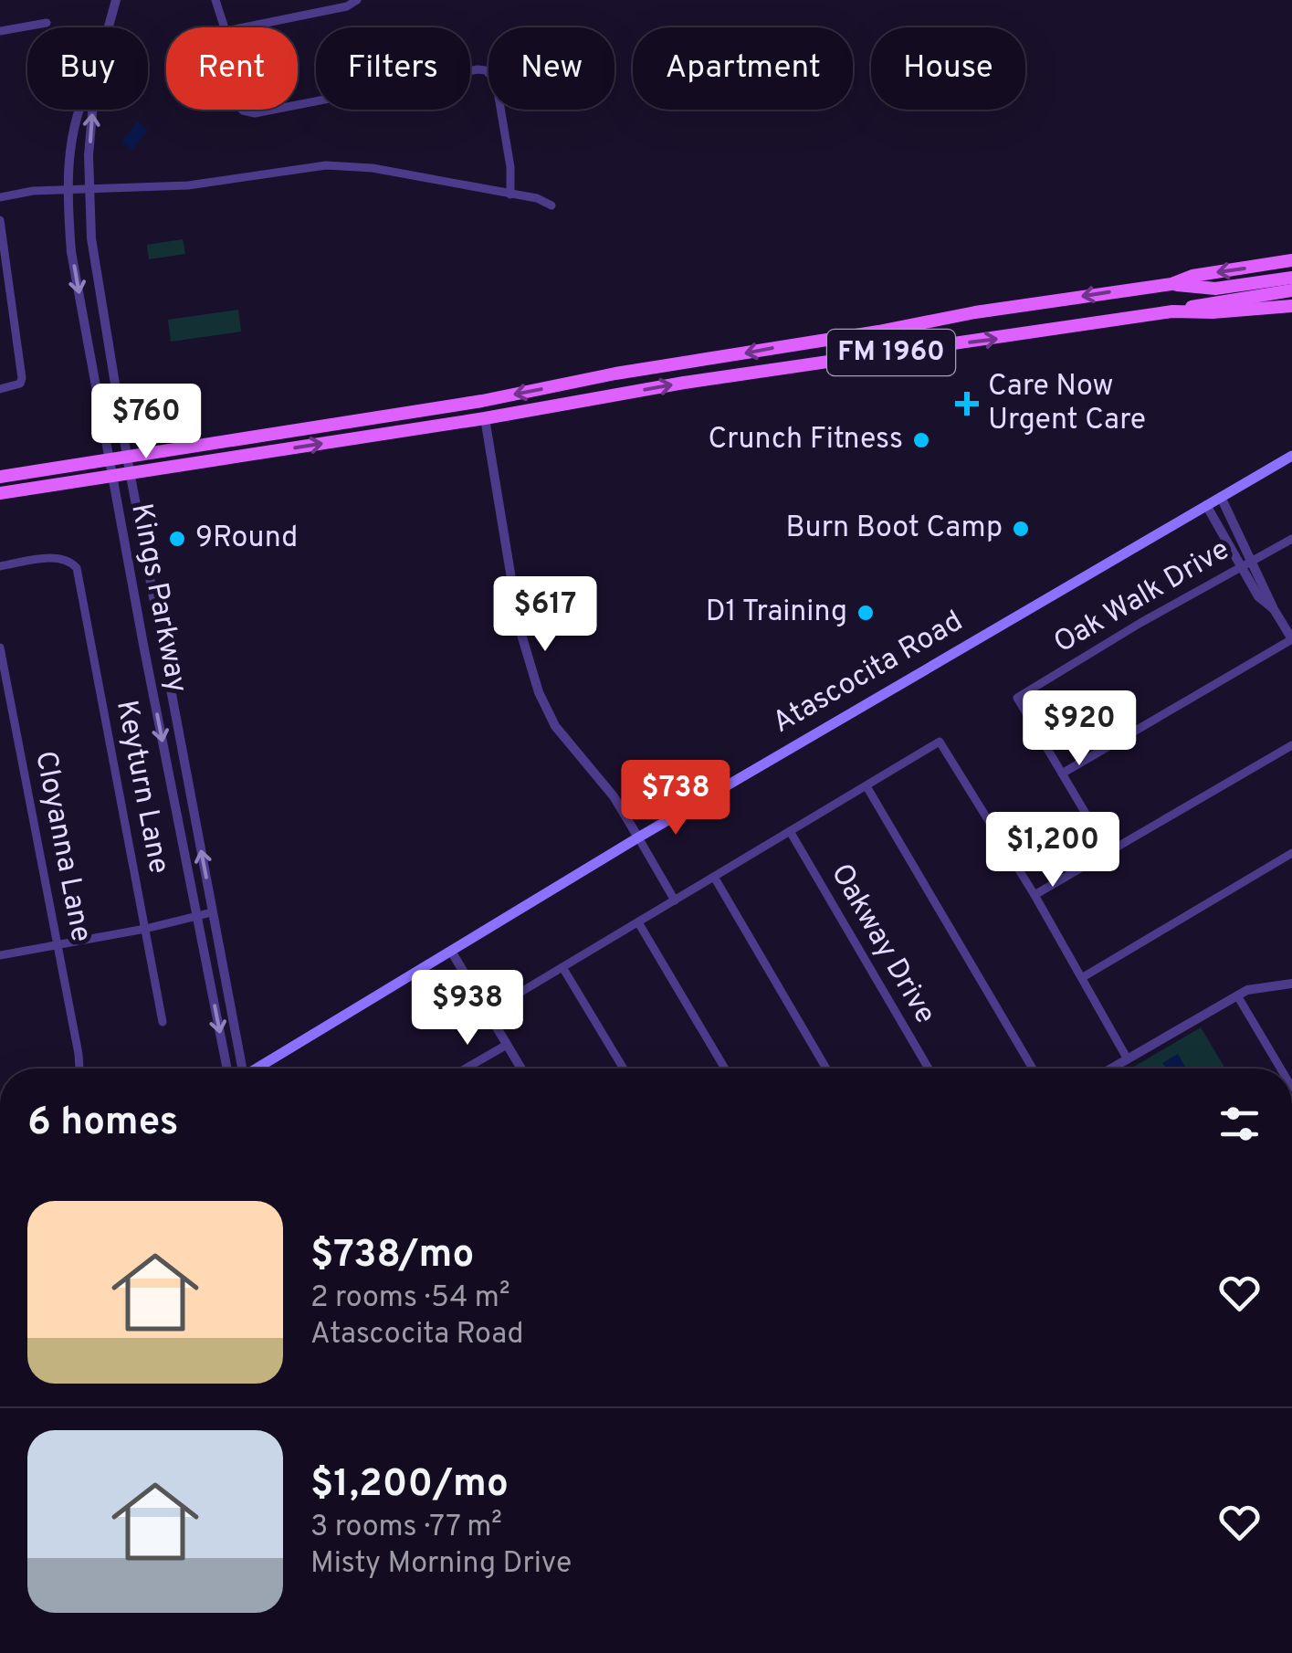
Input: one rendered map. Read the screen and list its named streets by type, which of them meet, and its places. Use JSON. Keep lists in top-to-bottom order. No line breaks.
{"streets":{"main road":["FM 1960","Atascocita Road"],"street":["Oak Walk Drive","Kings Parkway","Keyturn Lane","Cloyanna Lane","Oakway Drive"]},"crossings":[["FM 1960","Kings Parkway"]],"places":{"health":["Care Now Urgent Care"],"other":["Crunch Fitness","Burn Boot Camp","9Round","D1 Training"]},"page":{"chip":["Buy","Rent","Filters","New","Apartment","House"],"price":["$760","$617","$920","$738","$1,200","$938"],"heading":"6 homes","list":[{"name":"$738/mo","note":"2 rooms · 54 m² · Atascocita Road"},{"name":"$1,200/mo","note":"3 rooms · 77 m² · Misty Morning Drive"}]}}
